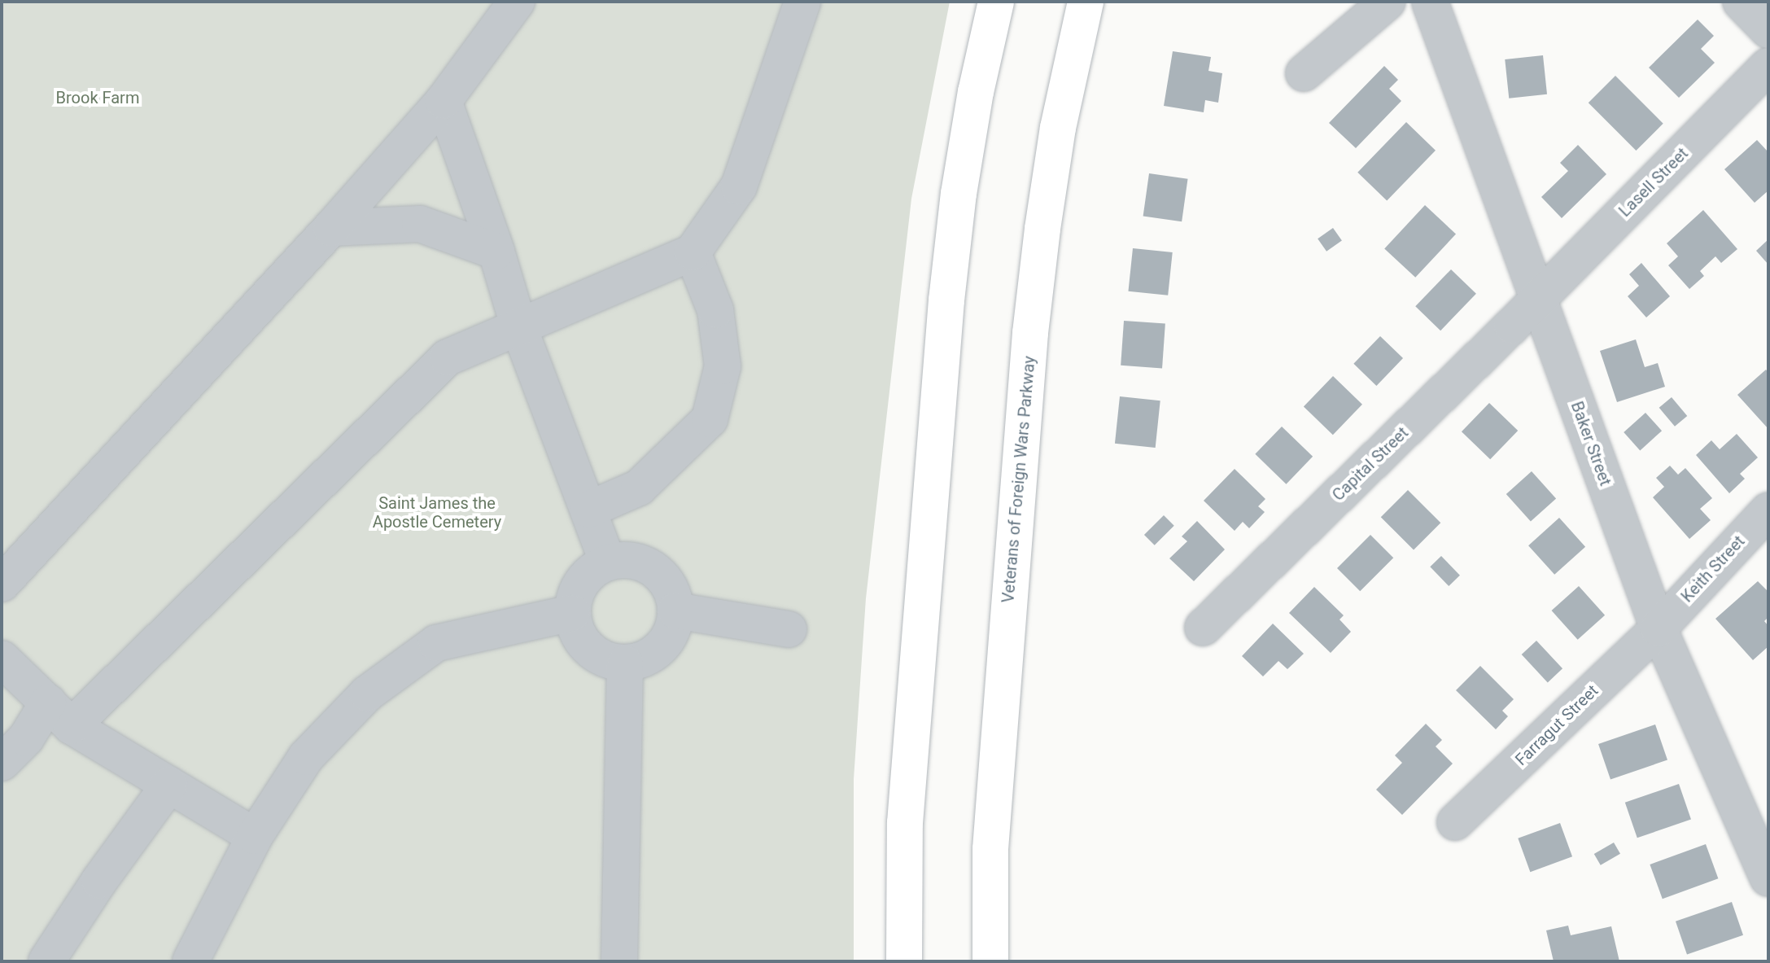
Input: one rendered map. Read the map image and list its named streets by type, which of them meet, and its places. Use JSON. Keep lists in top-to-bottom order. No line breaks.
{"streets":{"highway":["Veterans of Foreign Wars Parkway"],"street":["Lasell Street","Baker Street","Capital Street","Keith Street","Farragut Street"]},"crossings":[["Lasell Street","Baker Street"],["Lasell Street","Capital Street"],["Baker Street","Capital Street"],["Baker Street","Keith Street"],["Baker Street","Farragut Street"],["Keith Street","Farragut Street"]],"parks":["Brook Farm","Saint James the Apostle Cemetery"]}
